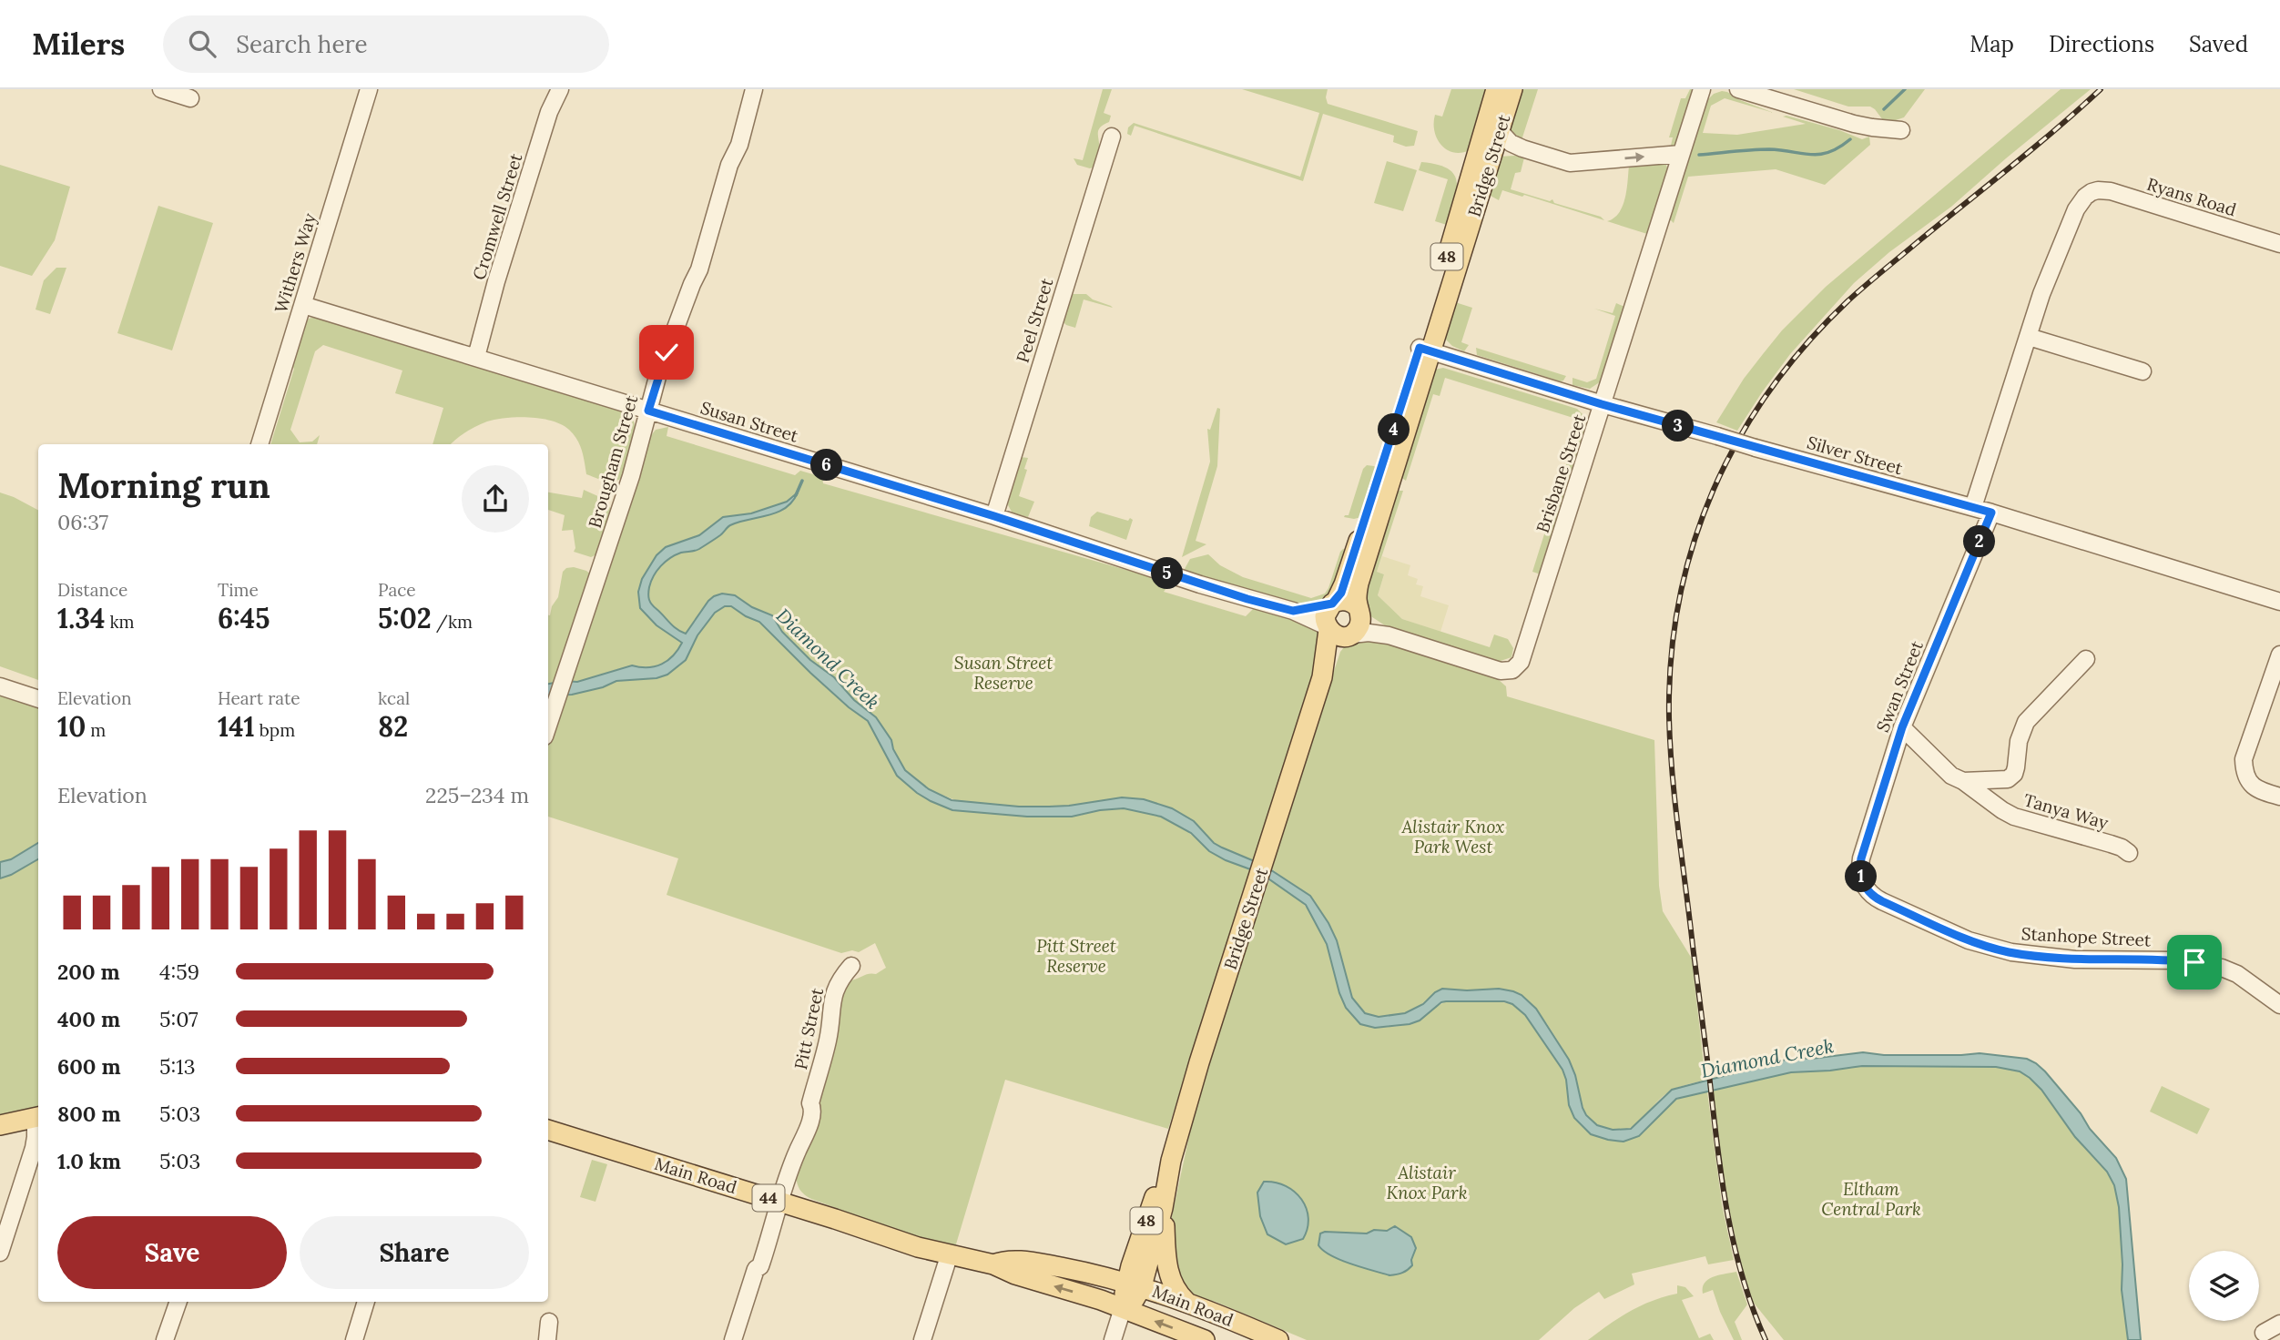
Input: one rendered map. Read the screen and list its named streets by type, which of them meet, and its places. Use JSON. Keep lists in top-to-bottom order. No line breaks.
{"streets":{"main road":["Bridge Street","48","Main Road","44"],"street":["Ryans Road","Cromwell Street","Withers Way","Peel Street","Susan Street","Silver Street","Brougham Street","Brisbane Street","Swan Street","Tanya Way","Stanhope Street","Pitt Street"]},"crossings":[["Bridge Street","48"],["Bridge Street","Susan Street"],["Bridge Street","Silver Street"],["Bridge Street","Brisbane Street"],["Bridge Street","Main Road"],["Cromwell Street","Susan Street"],["48","Susan Street"],["48","Brisbane Street"],["Withers Way","Susan Street"],["Peel Street","Susan Street"],["Susan Street","Brougham Street"],["Susan Street","Brisbane Street"],["Silver Street","Brisbane Street"],["Silver Street","Swan Street"],["Swan Street","Tanya Way"],["Swan Street","Stanhope Street"],["Pitt Street","Main Road"]],"water":["Diamond Creek"],"parks":["Susan Street Reserve","Alistair Knox Park West","Pitt Street Reserve","Alistair Knox Park","Eltham Central Park"],"page":{"header":"Milers","search":"Search here","nav":["Map","Directions","Saved"],"pins":["3","4","6","2","5","1"],"heading":["Morning run","06:37"],"stats":[["Distance","1.34 km"],["Time","6:45"],["Pace","5:02 /km"],["Elevation","10 m"],["Heart rate","141 bpm"],["kcal","82"]],"chart":["Elevation","225–234 m"],"list":[{"name":"200 m","note":"4:59"},{"name":"400 m","note":"5:07"},{"name":"600 m","note":"5:13"},{"name":"800 m","note":"5:03"},{"name":"1.0 km","note":"5:03"}],"buttons":["Save","Share"]}}
